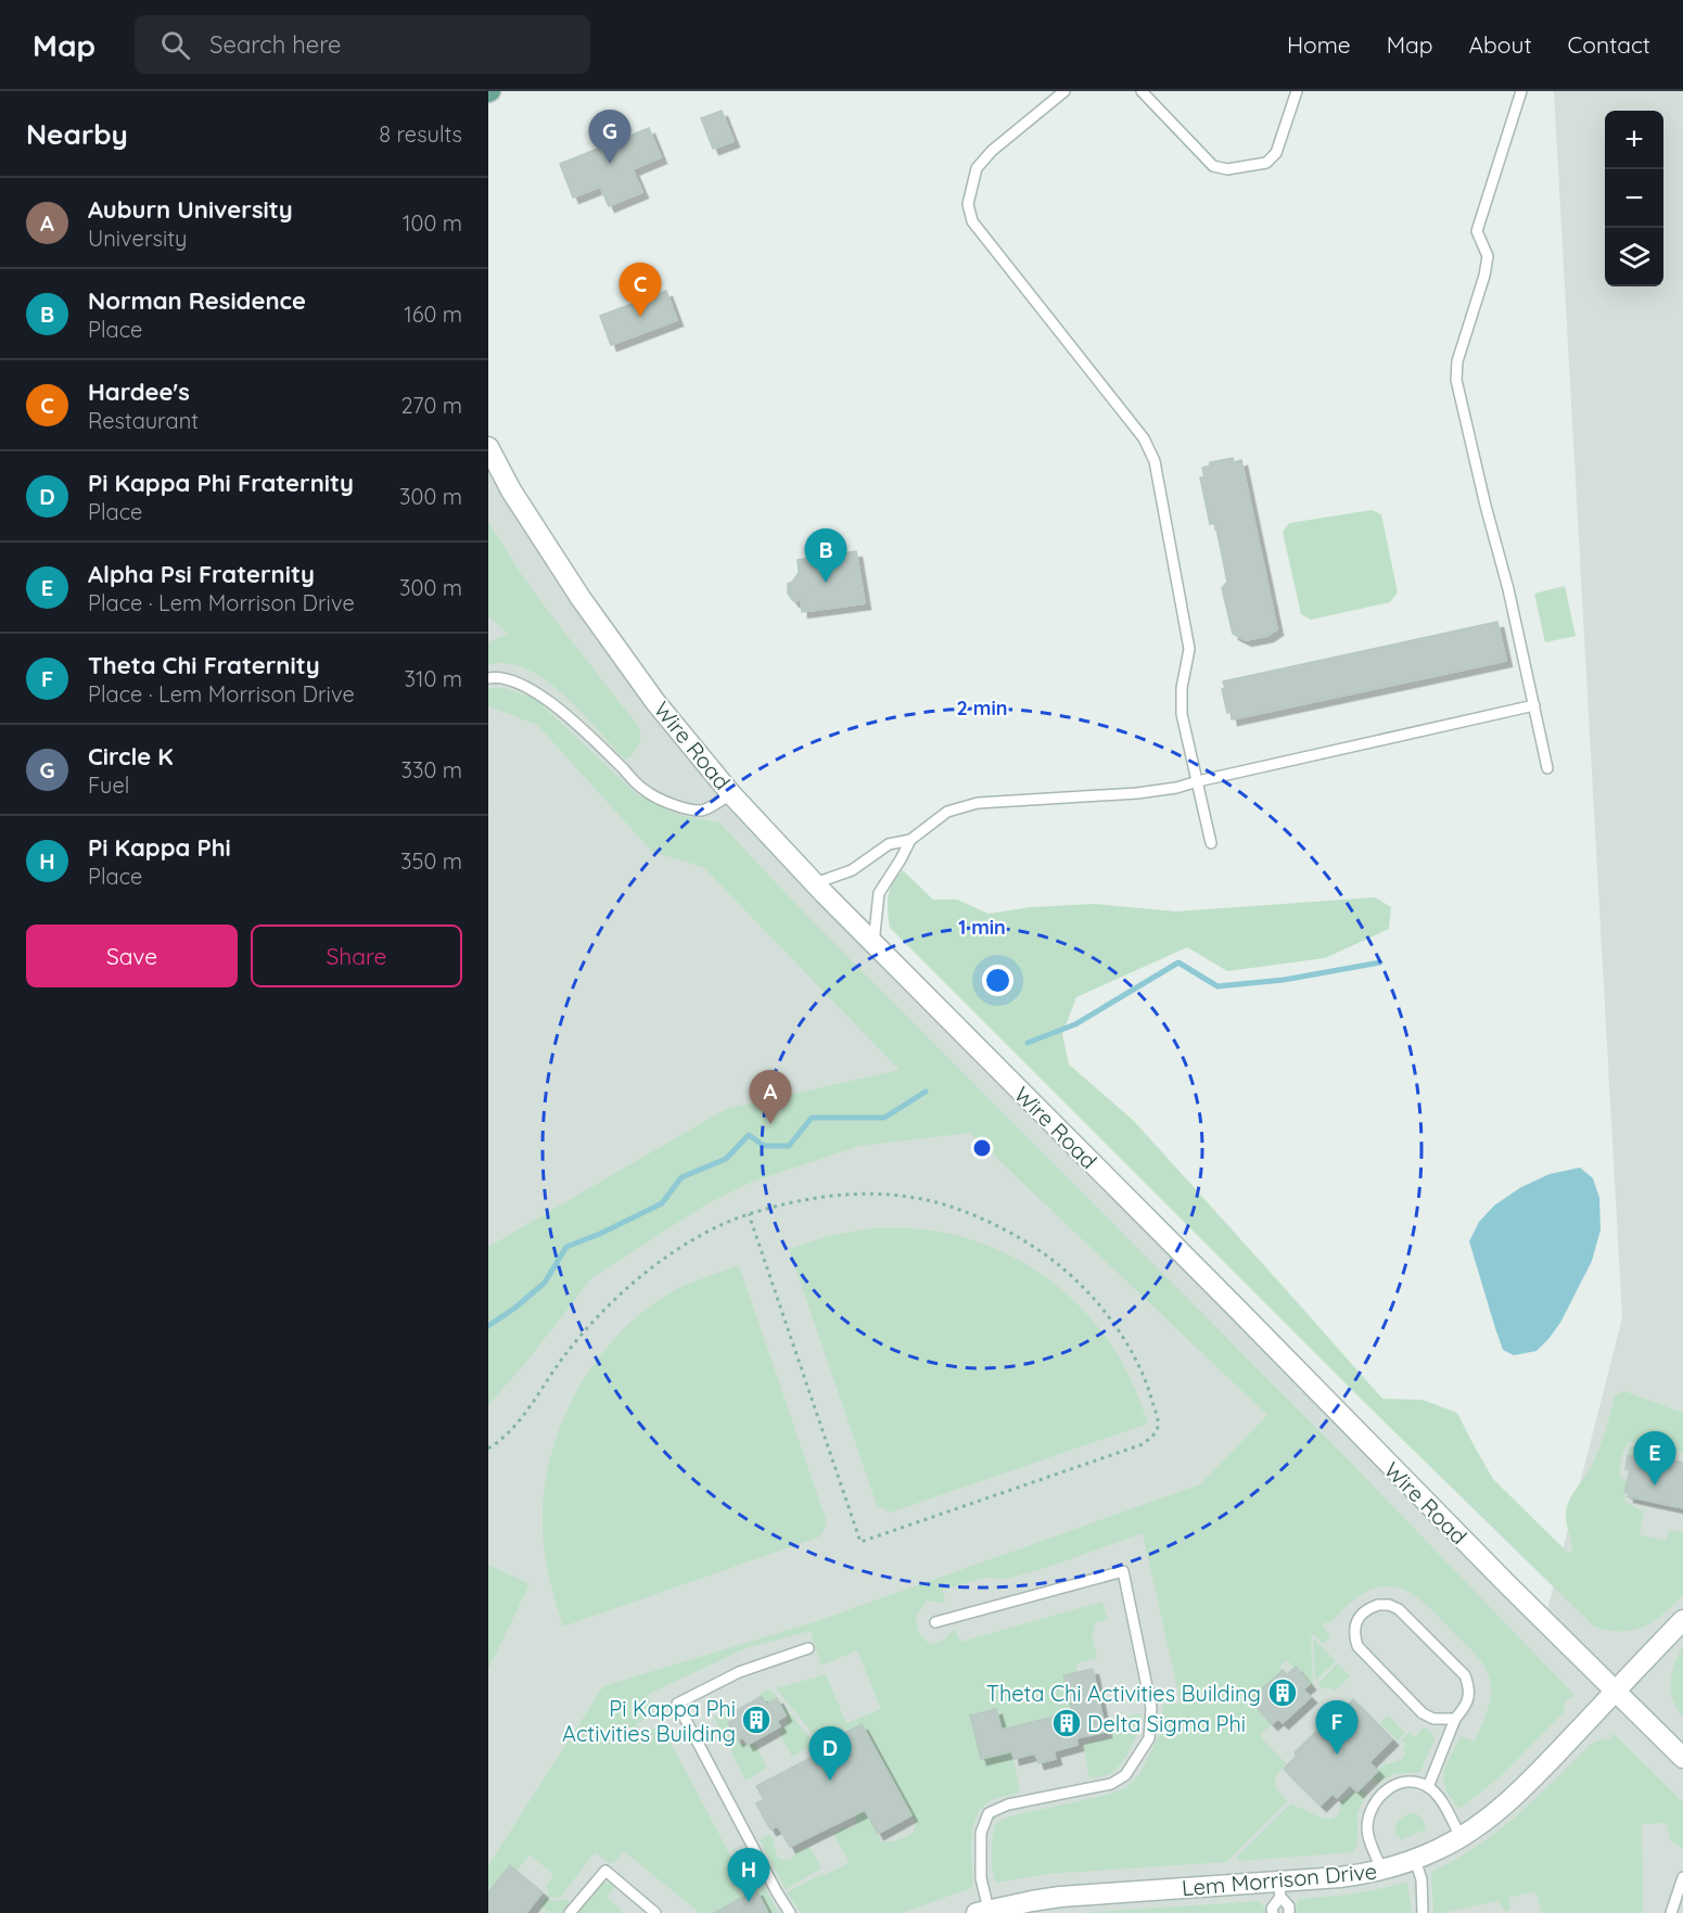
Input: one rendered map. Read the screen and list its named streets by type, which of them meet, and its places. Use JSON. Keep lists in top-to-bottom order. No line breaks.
{"streets":{"street":["Wire Road","Lem Morrison Drive"]},"crossings":[["Wire Road","Lem Morrison Drive"]],"places":{"building":["Theta Chi Activities Building","Pi Kappa Phi Activities Building","Delta Sigma Phi"]},"page":{"header":"Map","search":"Search here","nav":["Home","Map","About","Contact"],"heading":["Nearby","8 results"],"pins":["G","C","B","A","E","F","D","H"],"map_buttons":["+","−"],"list":[{"mark":"A","name":"Auburn University","note":"University","value":"100 m"},{"mark":"B","name":"Norman Residence","note":"Place","value":"160 m"},{"mark":"C","name":"Hardee's","note":"Restaurant","value":"270 m"},{"mark":"D","name":"Pi Kappa Phi Fraternity","note":"Place","value":"300 m"},{"mark":"E","name":"Alpha Psi Fraternity","note":"Place · Lem Morrison Drive","value":"300 m"},{"mark":"F","name":"Theta Chi Fraternity","note":"Place · Lem Morrison Drive","value":"310 m"},{"mark":"G","name":"Circle K","note":"Fuel","value":"330 m"},{"mark":"H","name":"Pi Kappa Phi","note":"Place","value":"350 m"}],"buttons":["Save","Share"]},"rings":["2 min","1 min"]}
